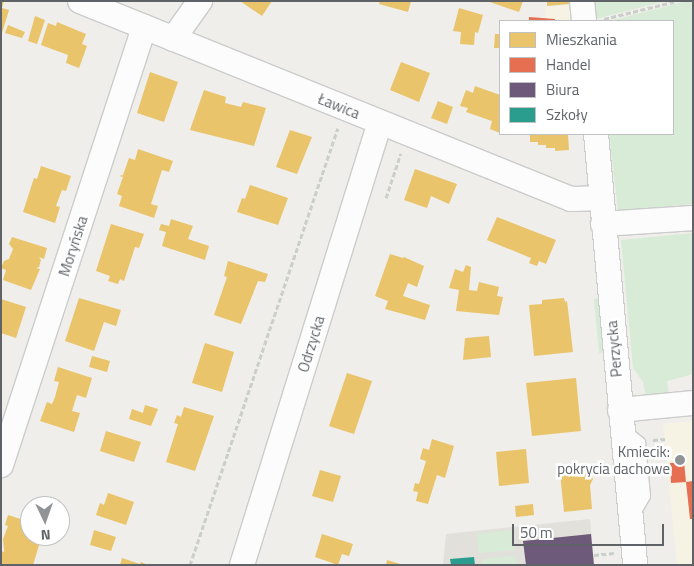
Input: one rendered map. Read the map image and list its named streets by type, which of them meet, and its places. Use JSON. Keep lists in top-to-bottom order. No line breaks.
{"streets":{"street":["Ławica","Moryńska","Odrzycka","Perzycka"]},"crossings":[["Ławica","Moryńska"],["Ławica","Odrzycka"],["Ławica","Perzycka"]],"places":["Kmiecik: pokrycia dachowe"],"legend":["Mieszkania","Handel","Biura","Szkoły"],"scale_bar":"50 m","north":"bottom"}
